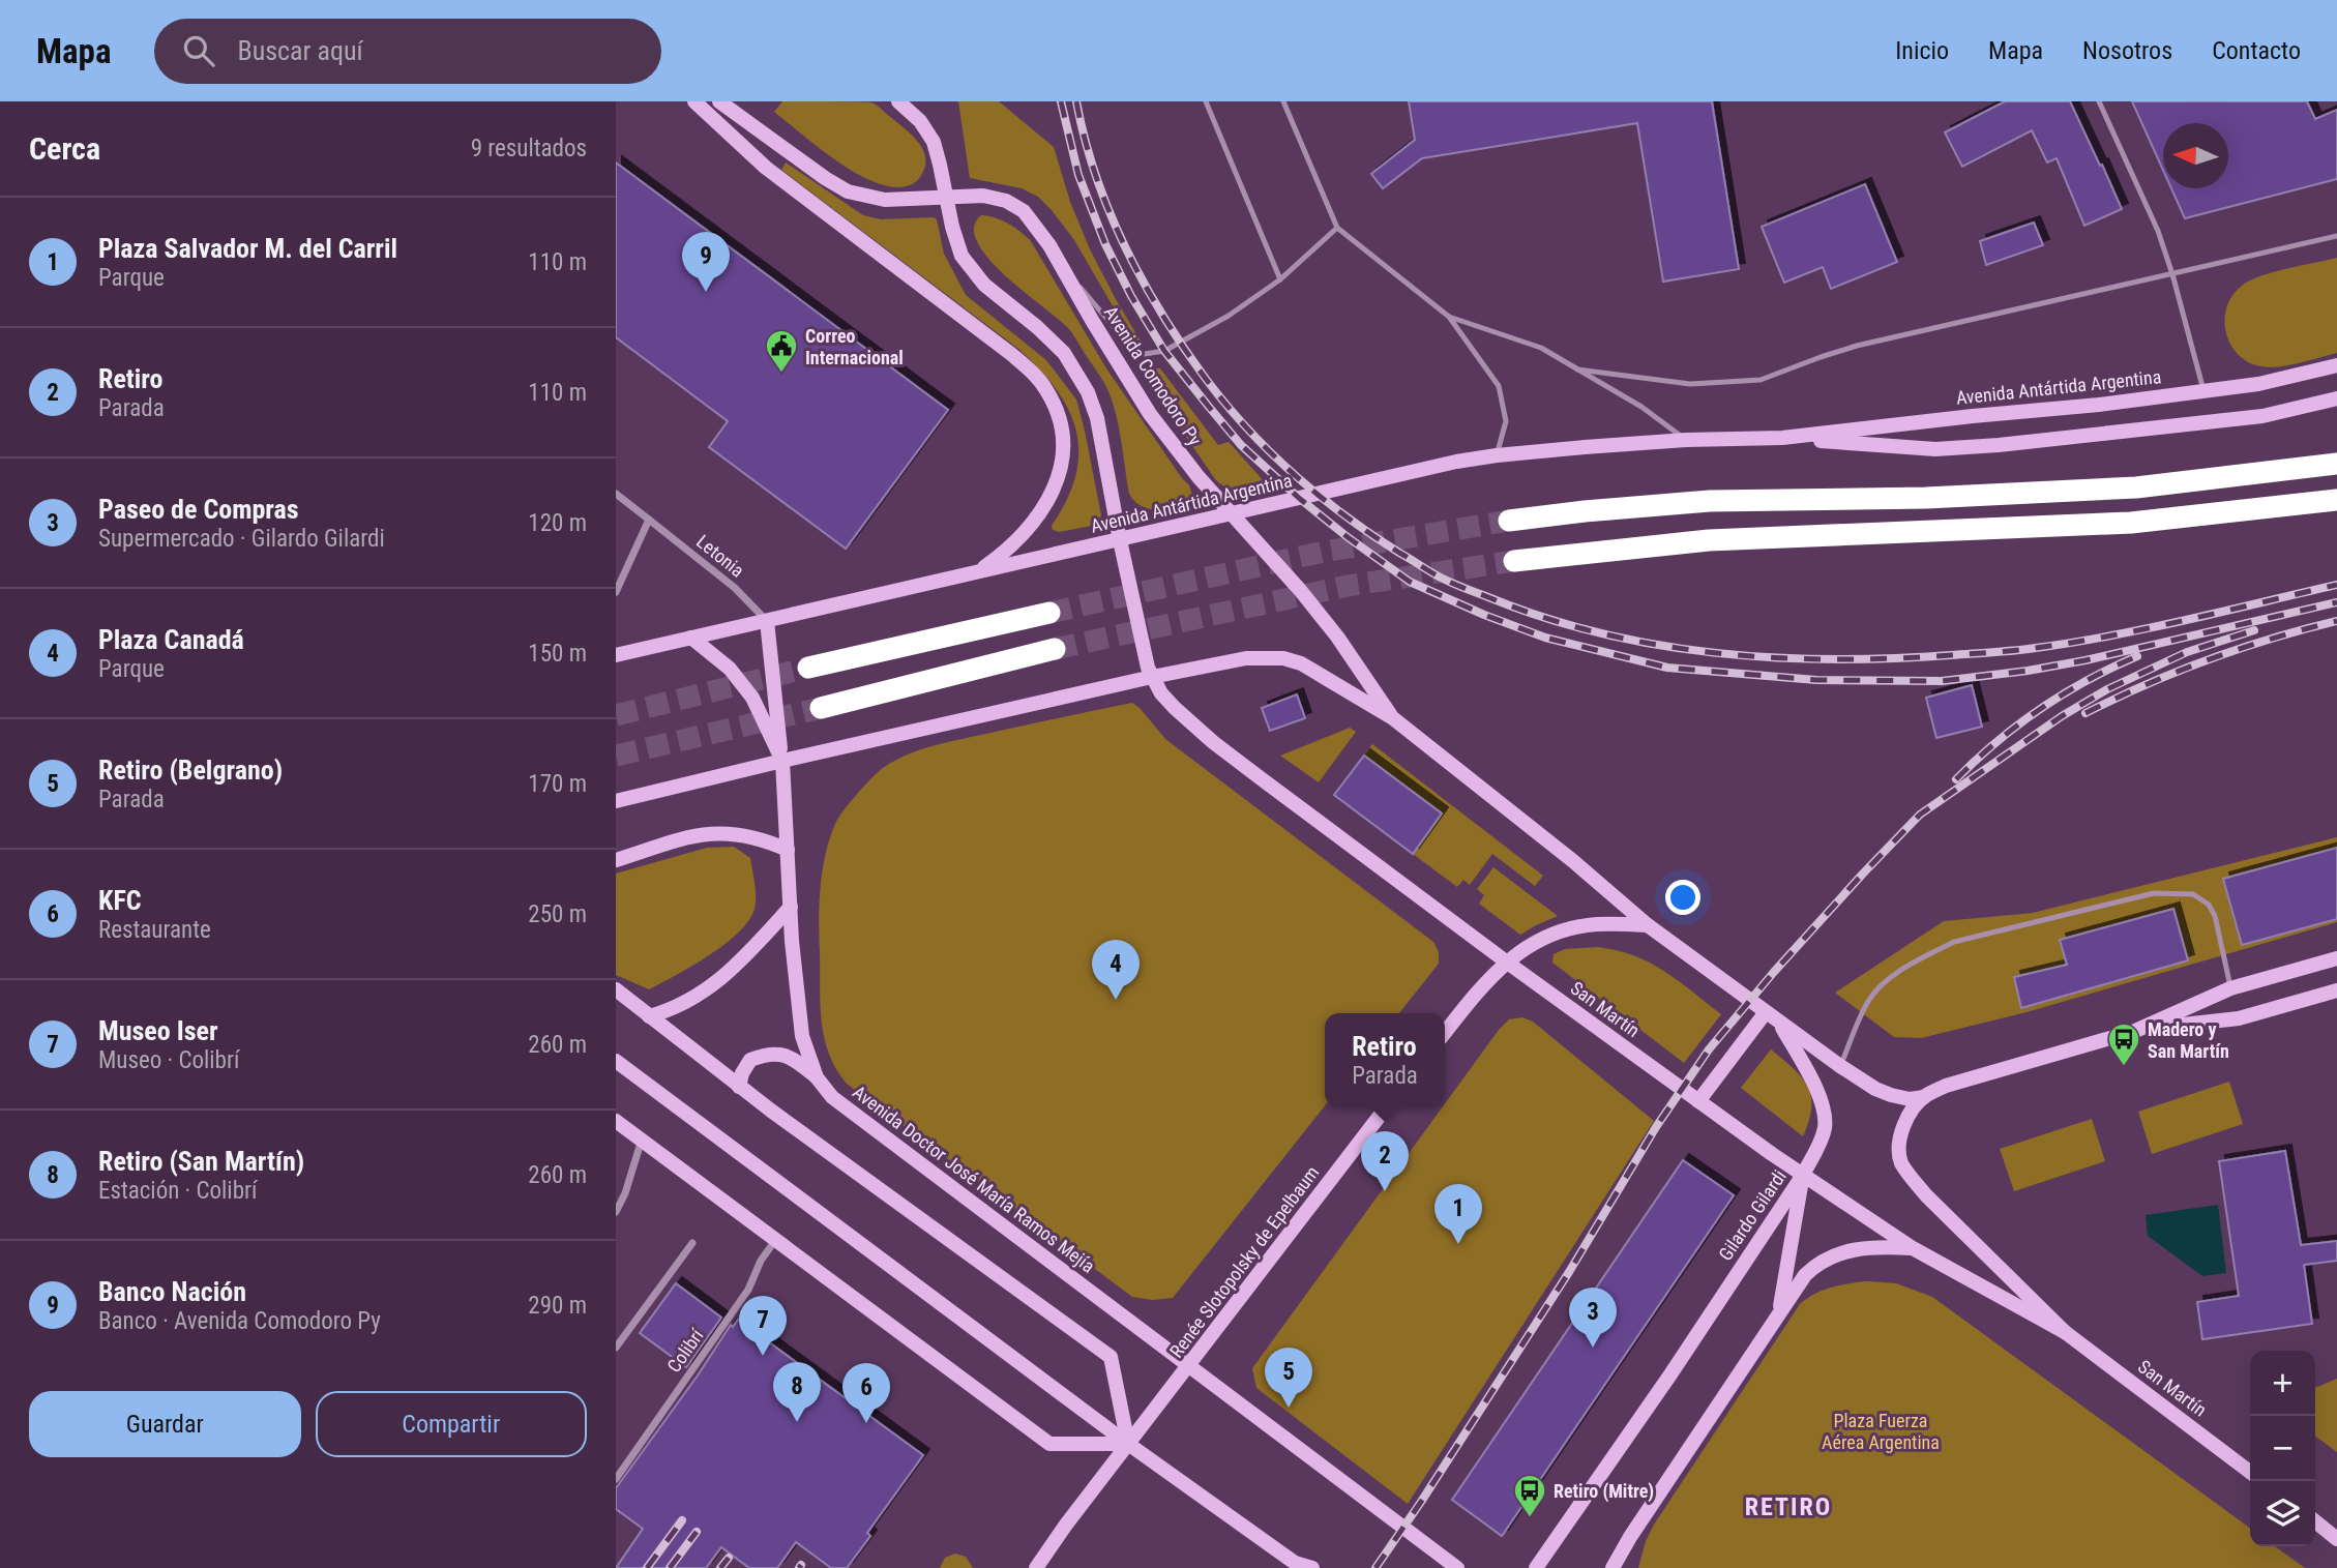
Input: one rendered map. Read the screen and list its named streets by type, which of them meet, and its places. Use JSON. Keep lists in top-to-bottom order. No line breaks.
{"streets":{"main road":["Avenida Comodoro Py","Avenida Antártida Argentina","San Martín","Avenida Doctor José María Ramos Mejía","Gilardo Gilardi","Renée Slotopolsky de Epelbaum"],"street":["Letonia","Colibrí"]},"crossings":[["Avenida Comodoro Py","Avenida Antártida Argentina"],["Avenida Antártida Argentina","Letonia"],["Avenida Antártida Argentina","Avenida Doctor José María Ramos Mejía"],["San Martín","Gilardo Gilardi"],["Avenida Doctor José María Ramos Mejía","Renée Slotopolsky de Epelbaum"]],"districts":["RETIRO"],"parks":["Plaza Fuerza Aérea Argentina"],"places":{"public building":["Correo Internacional"],"bus stop":["Madero y San Martín","Retiro (Mitre)"]},"north":"left","page":{"header":"Mapa","search":"Buscar aquí","nav":["Inicio","Mapa","Nosotros","Contacto"],"heading":["Cerca","9 resultados"],"list":[{"mark":"1","name":"Plaza Salvador M. del Carril","note":"Parque","value":"110 m"},{"mark":"2","name":"Retiro","note":"Parada","value":"110 m"},{"mark":"3","name":"Paseo de Compras","note":"Supermercado · Gilardo Gilardi","value":"120 m"},{"mark":"4","name":"Plaza Canadá","note":"Parque","value":"150 m"},{"mark":"5","name":"Retiro (Belgrano)","note":"Parada","value":"170 m"},{"mark":"6","name":"KFC","note":"Restaurante","value":"250 m"},{"mark":"7","name":"Museo Iser","note":"Museo · Colibrí","value":"260 m"},{"mark":"8","name":"Retiro (San Martín)","note":"Estación · Colibrí","value":"260 m"},{"mark":"9","name":"Banco Nación","note":"Banco · Avenida Comodoro Py","value":"290 m"}],"pins":["9","4","2","1","3","7","5","8","6"],"popup":["Retiro","Parada"],"map_buttons":["+","−"],"buttons":["Guardar","Compartir"]}}
